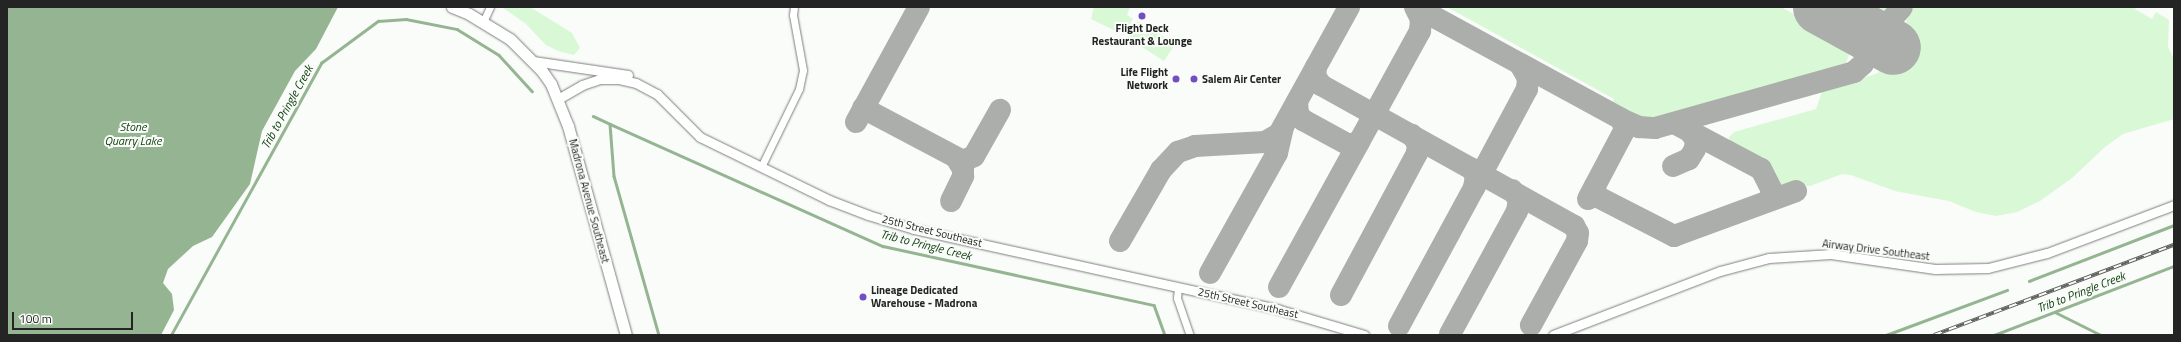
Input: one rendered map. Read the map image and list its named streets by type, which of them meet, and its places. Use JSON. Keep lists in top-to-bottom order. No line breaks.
{"streets":{"main road":["Madrona Avenue Southeast"],"street":["25th Street Southeast","Airway Drive Southeast"]},"crossings":[["Madrona Avenue Southeast","25th Street Southeast"]],"water":["Trib to Pringle Creek","Stone Quarry Lake"],"places":["Flight Deck Restaurant & Lounge","Life Flight Network","Salem Air Center","Lineage Dedicated Warehouse - Madrona"],"scale_bar":"100 m"}
